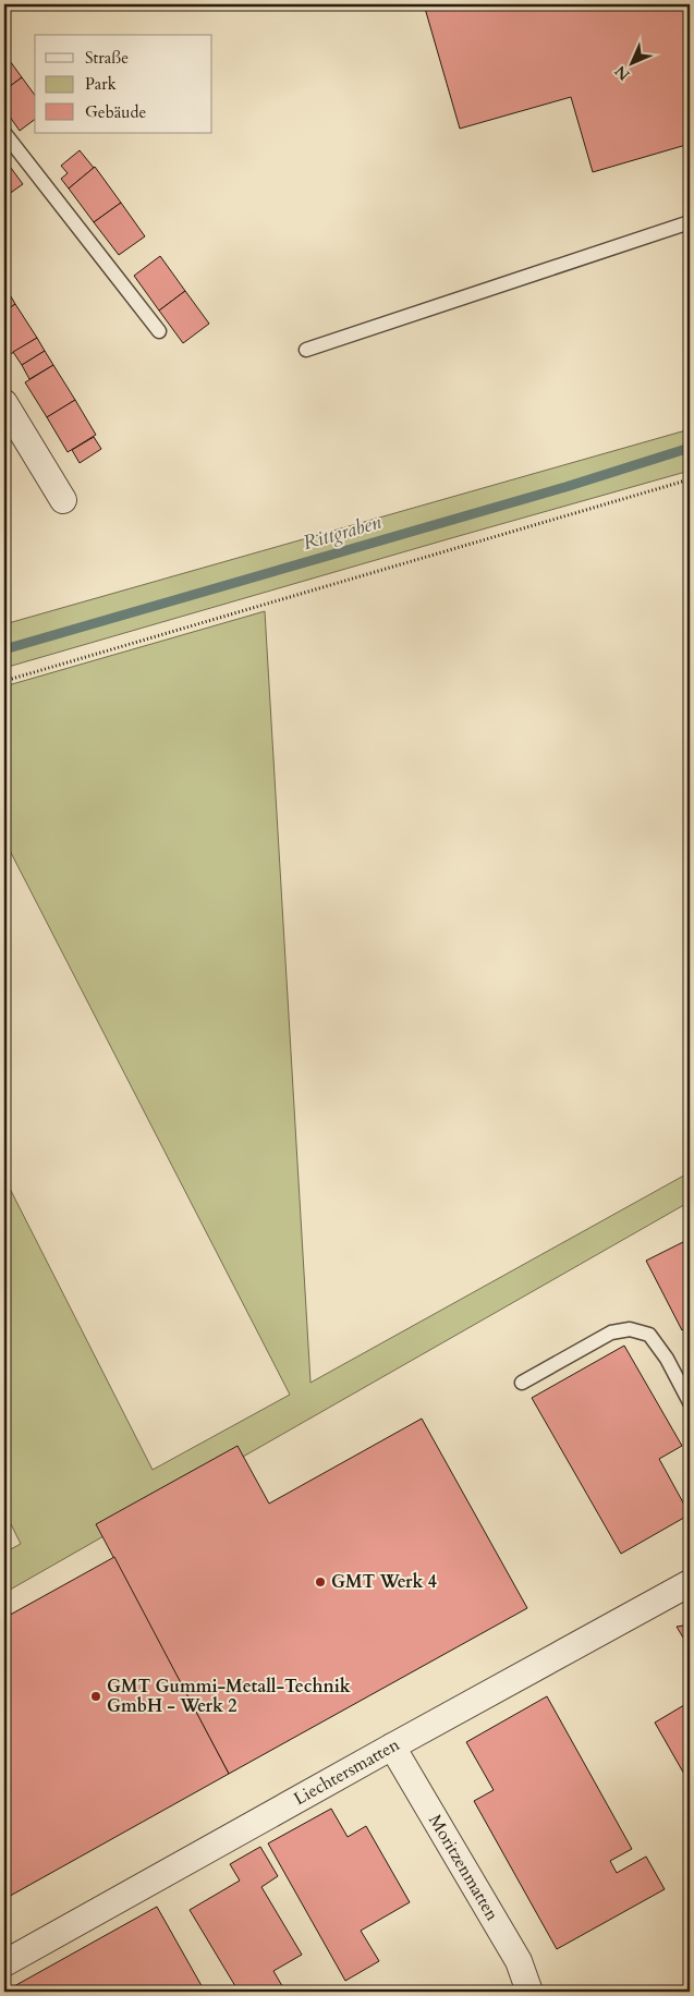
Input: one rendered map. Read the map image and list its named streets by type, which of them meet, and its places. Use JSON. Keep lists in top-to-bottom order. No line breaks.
{"streets":{"street":["Liechtersmatten","Moritzenmatten"]},"crossings":[["Liechtersmatten","Moritzenmatten"]],"water":["Rittgraben"],"places":["GMT Werk 4","GMT Gummi-Metall-Technik GmbH - Werk 2"],"legend":["Straße","Park","Gebäude"],"north":"bottom left"}
